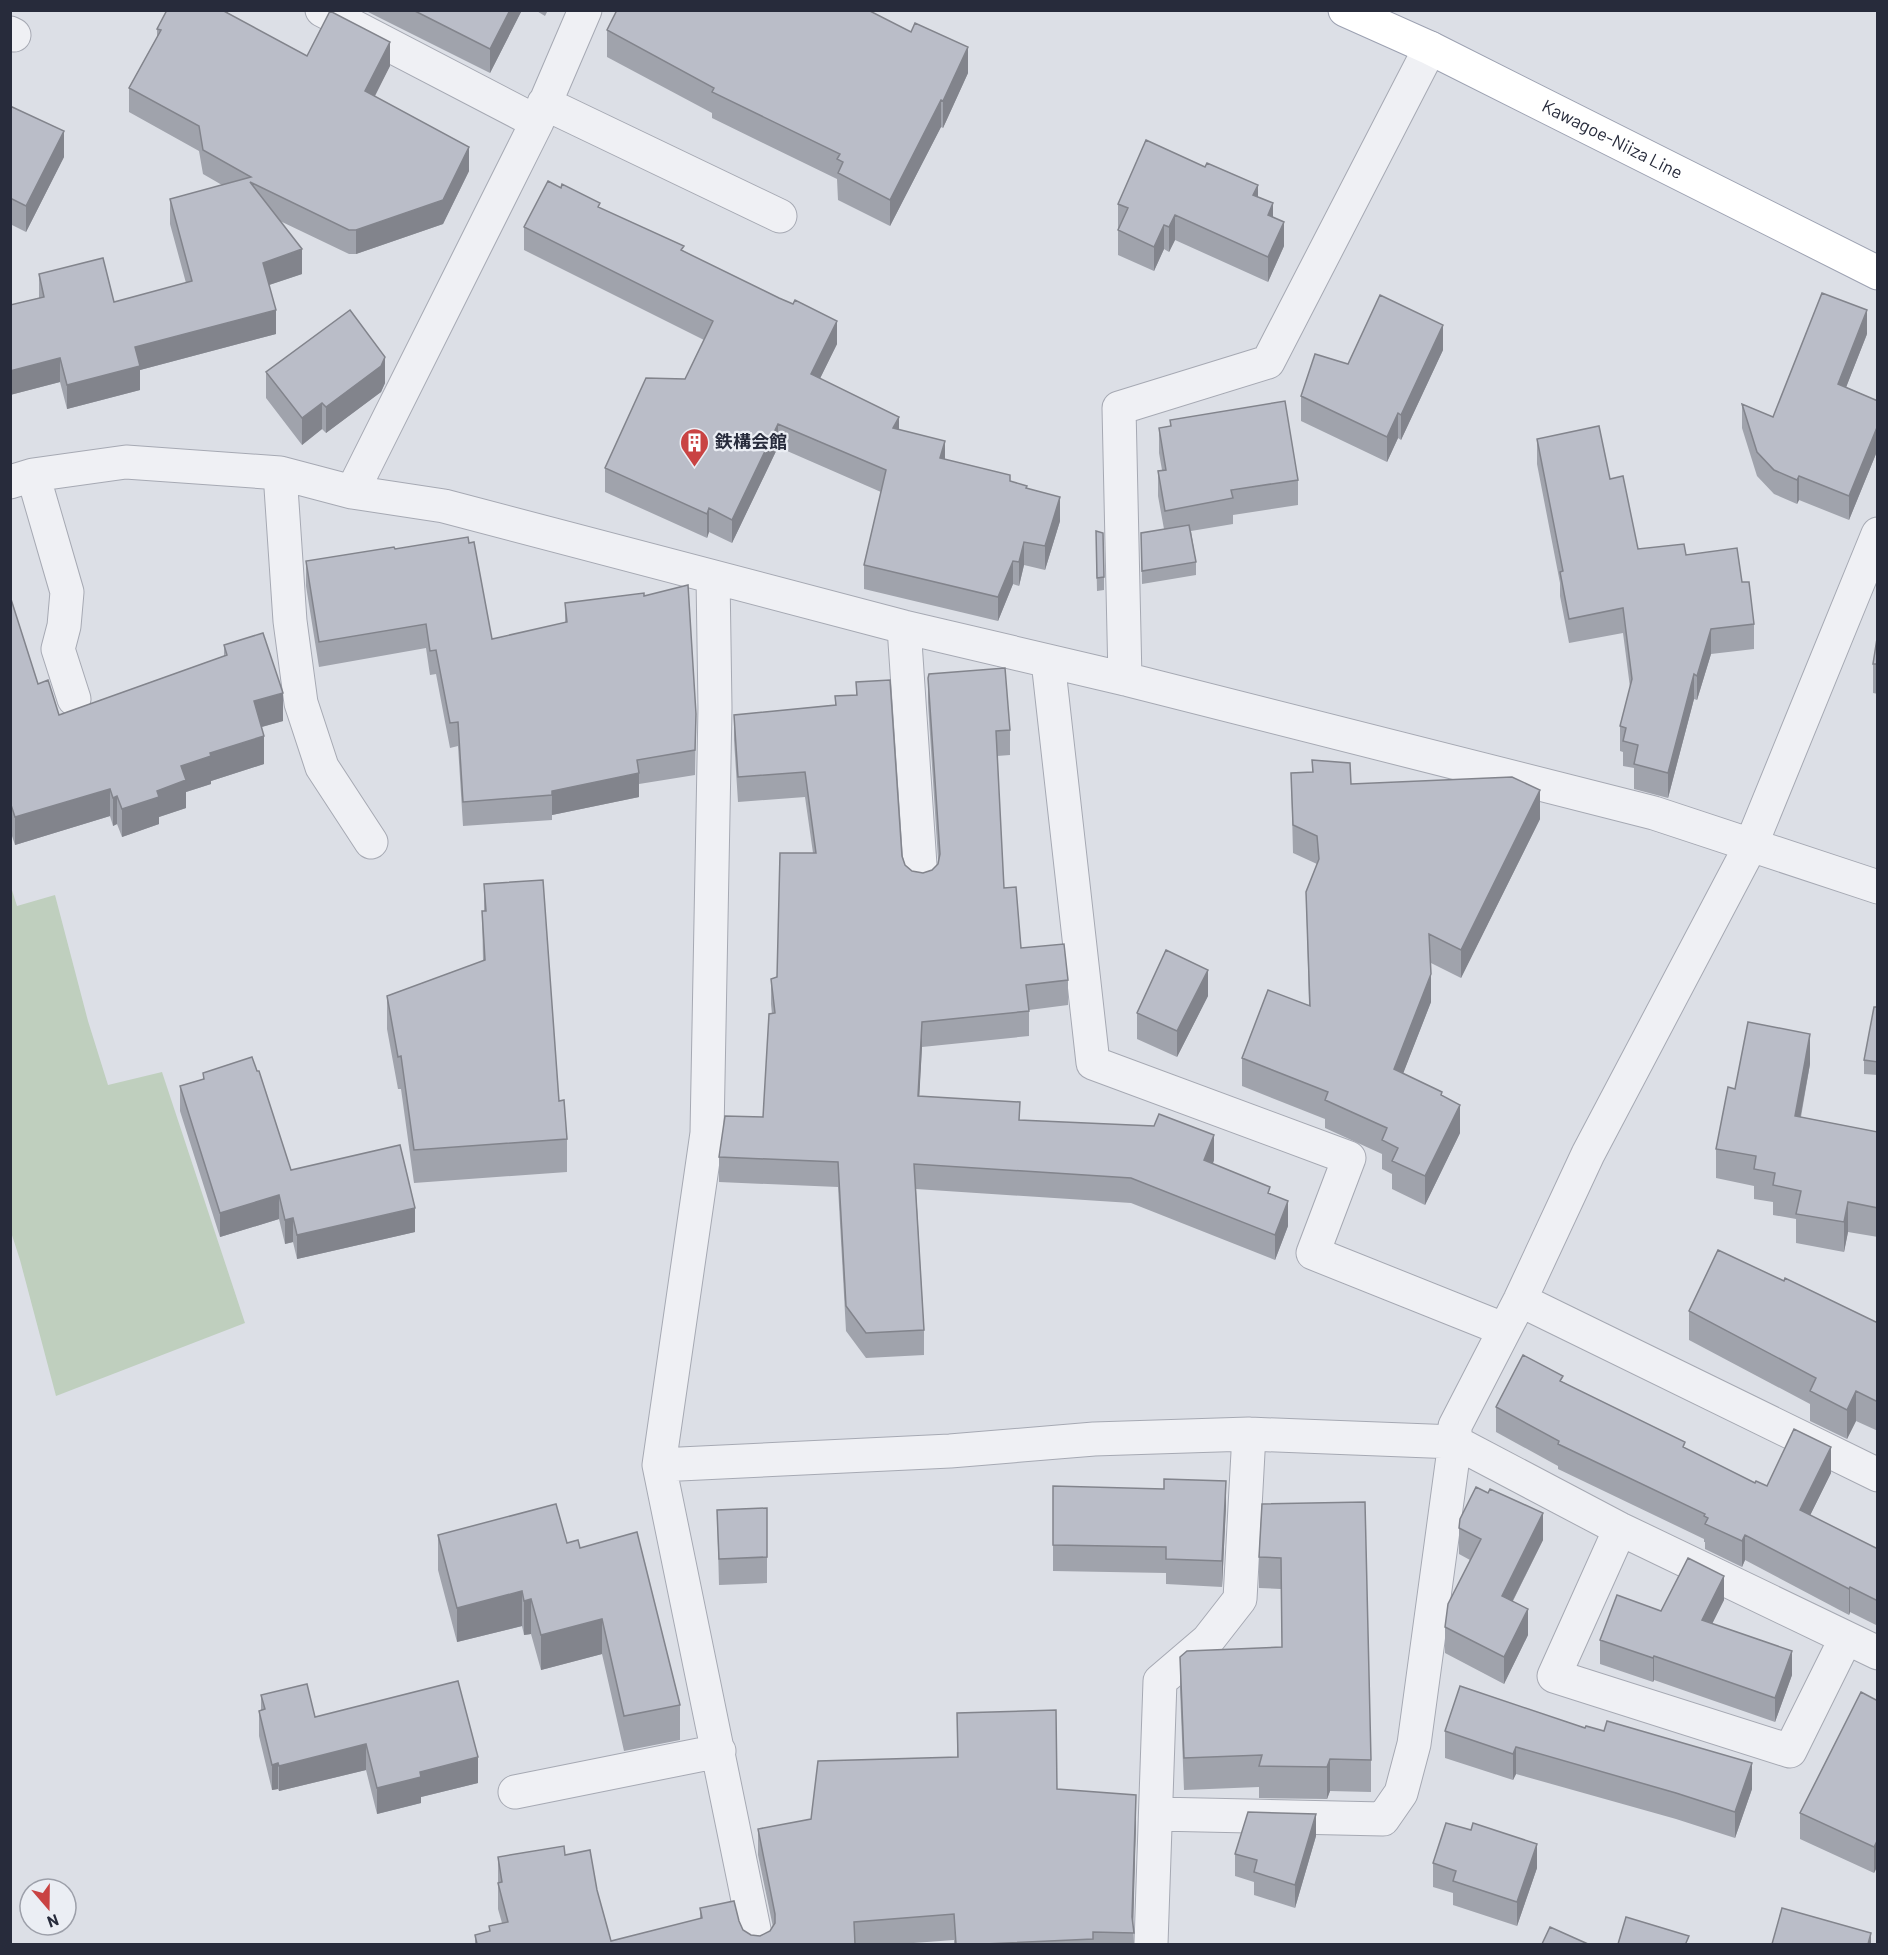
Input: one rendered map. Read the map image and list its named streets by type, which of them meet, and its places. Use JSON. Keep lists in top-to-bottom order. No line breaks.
{"streets":{"main road":["Kawagoe-Niiza Line"]},"places":{"building":["鉄構会館"]},"north":"bottom"}
